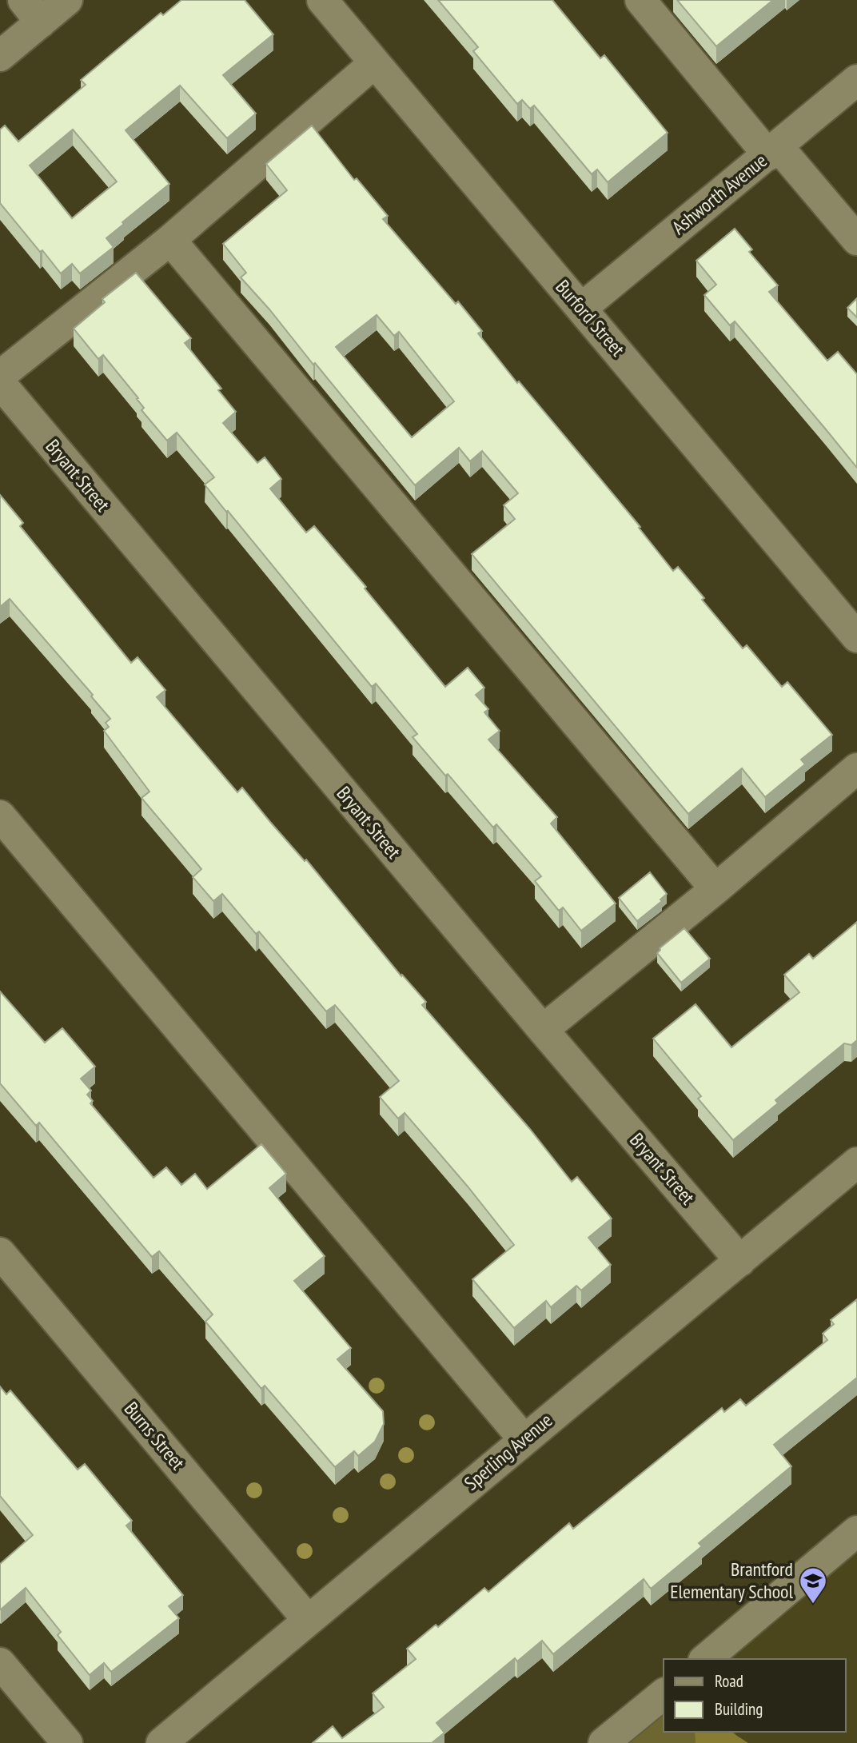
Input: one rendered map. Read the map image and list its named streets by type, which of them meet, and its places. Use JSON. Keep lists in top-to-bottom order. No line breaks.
{"streets":{"street":["Ashworth Avenue","Burford Street","Bryant Street","Burns Street","Sperling Avenue"]},"crossings":[["Ashworth Avenue","Burford Street"],["Bryant Street","Sperling Avenue"],["Burns Street","Sperling Avenue"]],"places":{"school or university":["Brantford Elementary School"]},"legend":["Road","Building"]}
